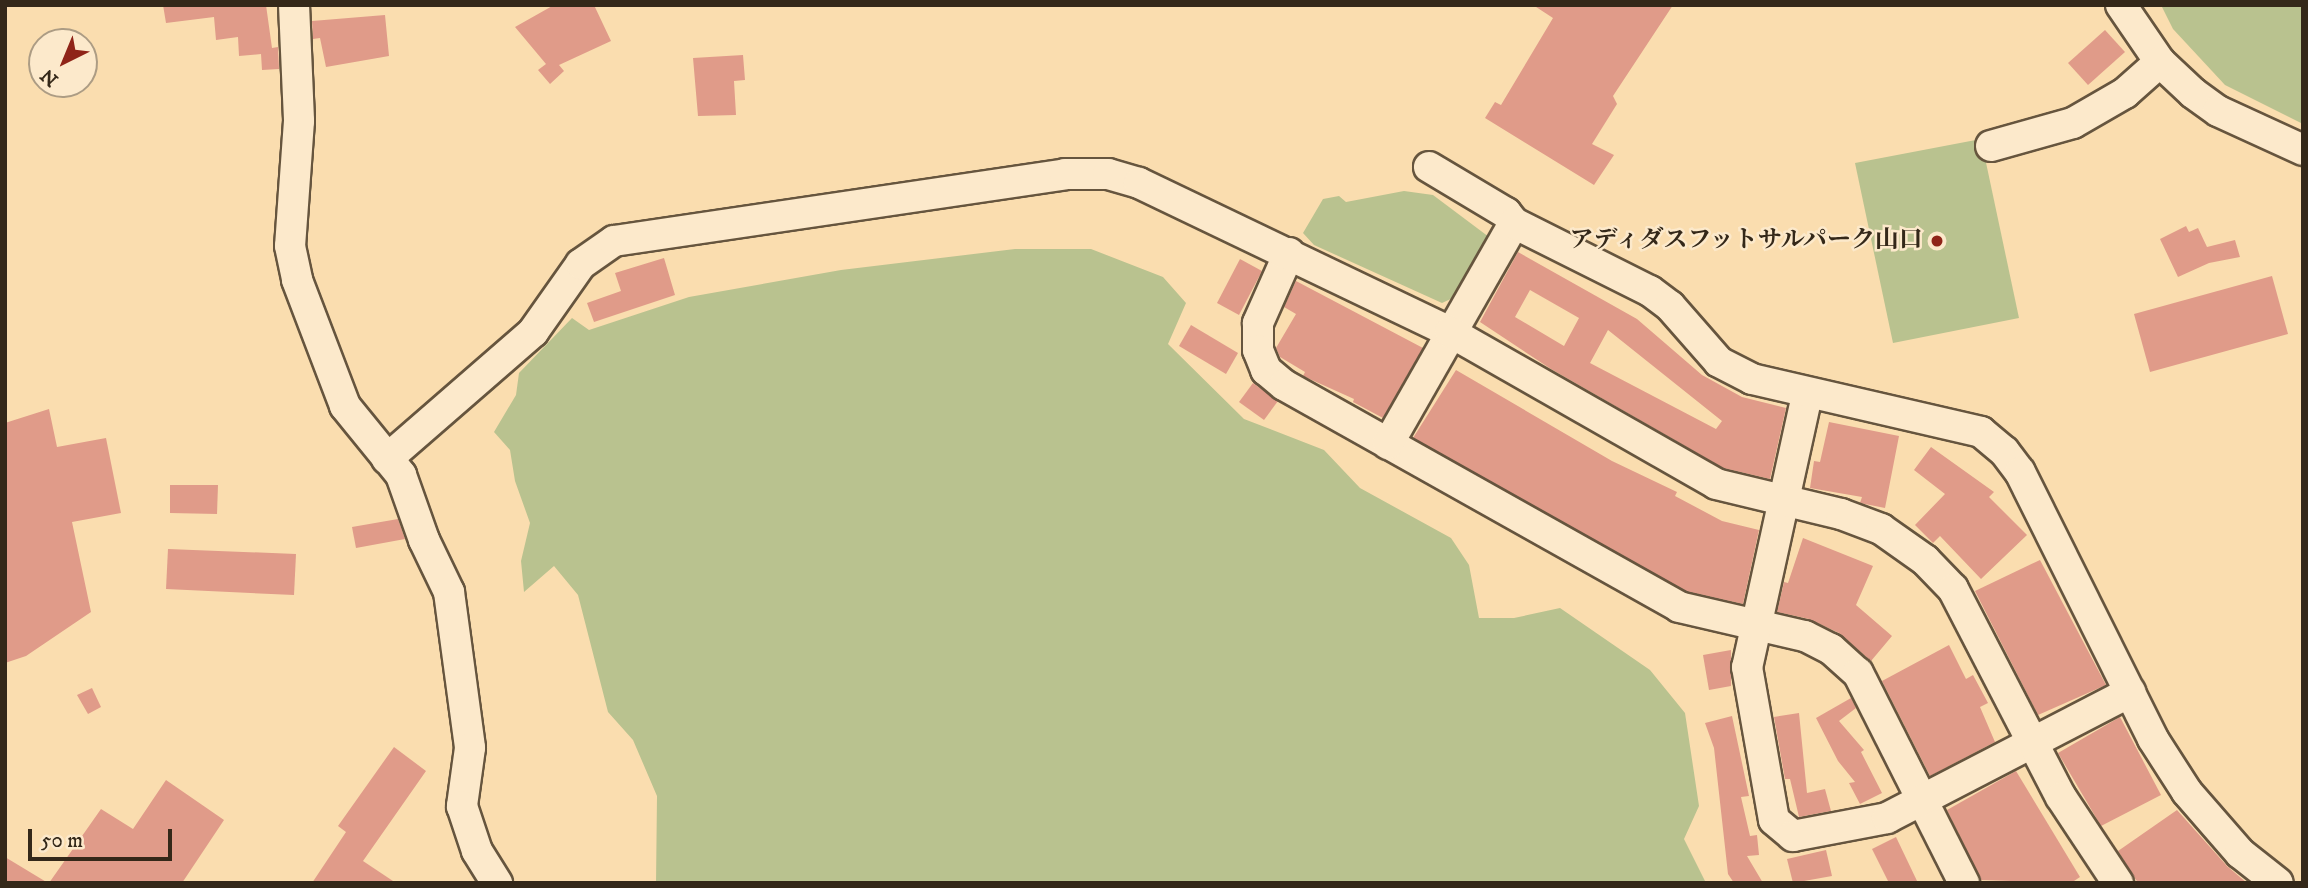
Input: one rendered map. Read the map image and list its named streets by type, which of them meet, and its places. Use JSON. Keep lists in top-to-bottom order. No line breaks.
{"places":["アディダスフットサルパーク山口"],"scale_bar":"50 m","north":"bottom left"}
